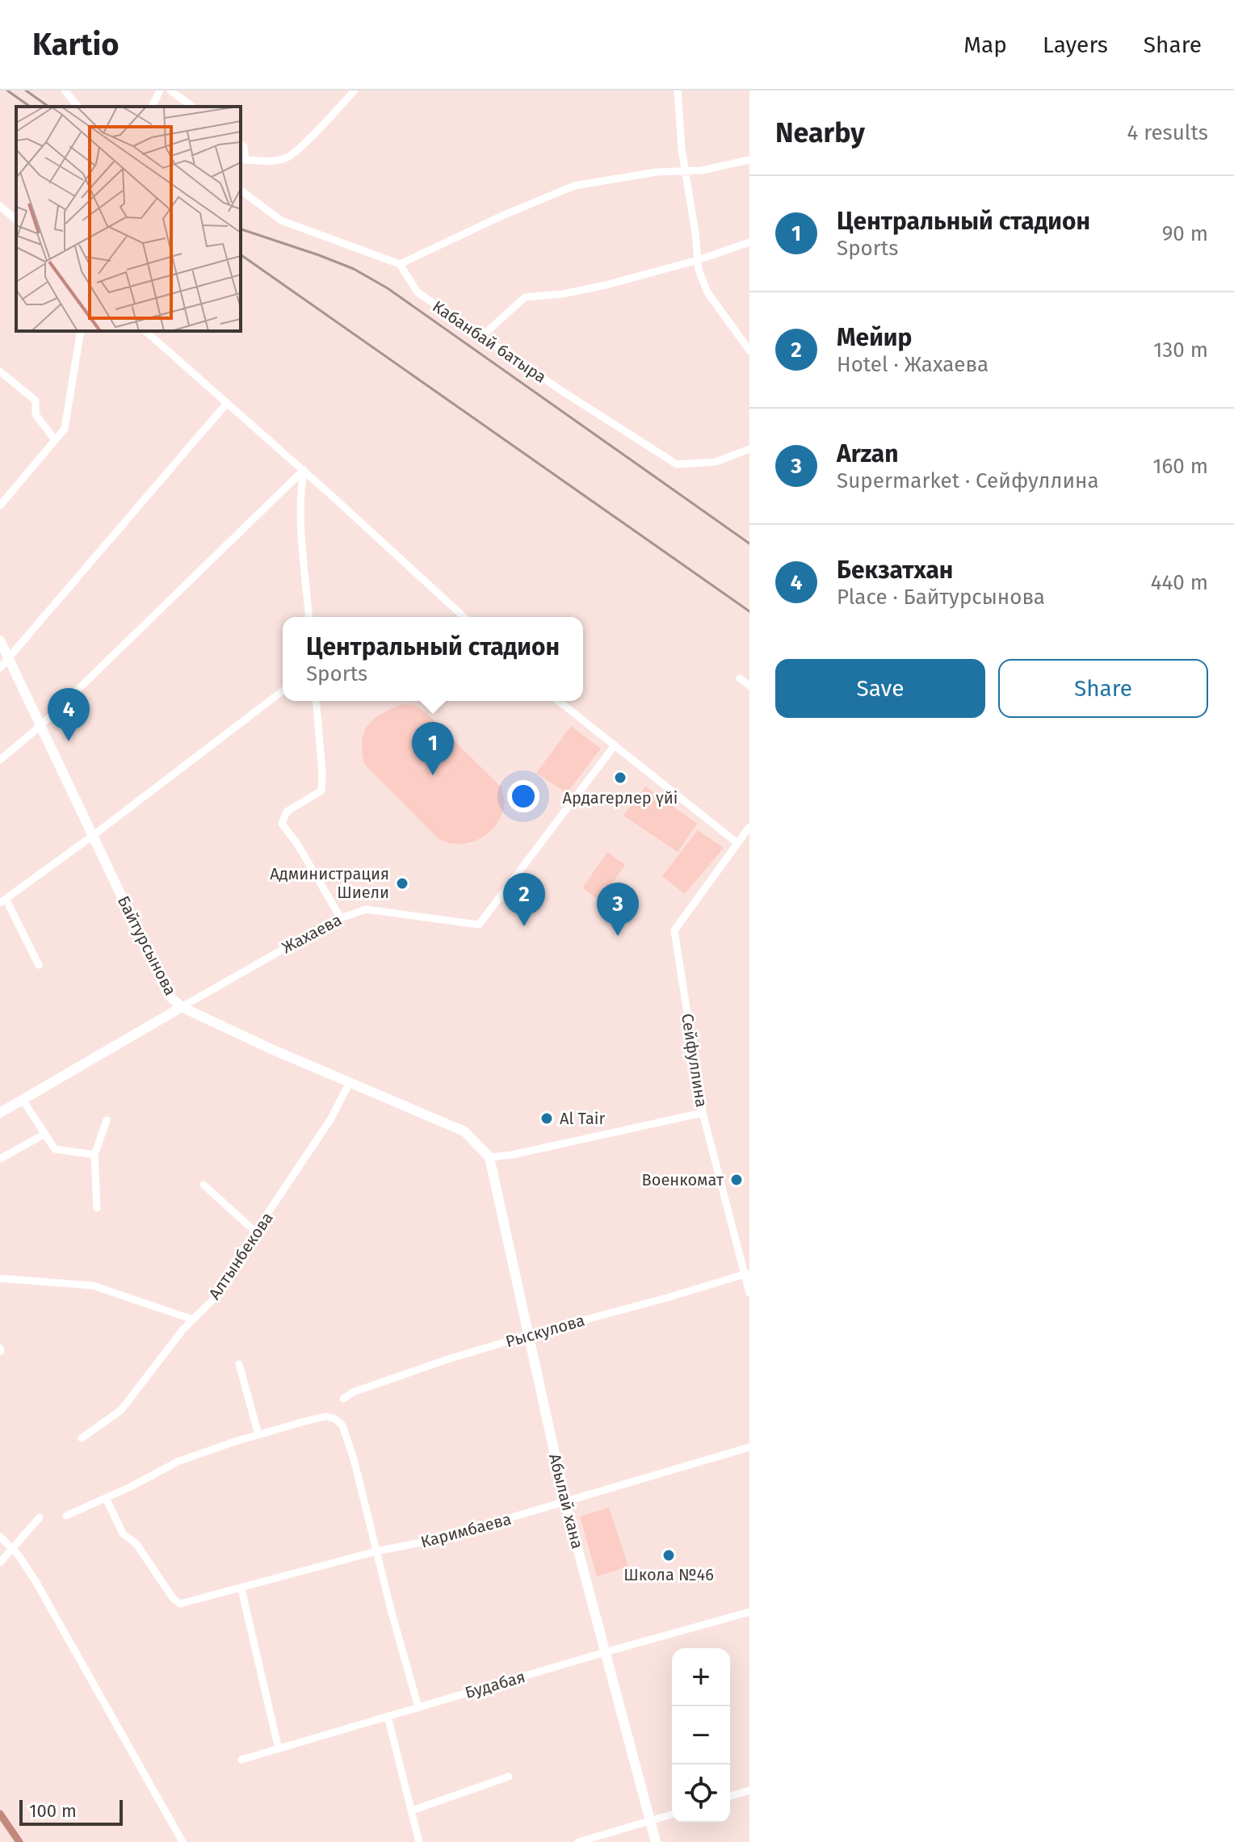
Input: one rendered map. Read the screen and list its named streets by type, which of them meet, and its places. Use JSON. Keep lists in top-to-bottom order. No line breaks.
{"streets":{"main road":["Жахаева","Байтурсынова","Абылай хана"],"street":["Кабанбай батыра","Сейфуллина","Алтынбекова","Рыскулова","Каримбаева","Будабая"]},"crossings":[["Жахаева","Байтурсынова"],["Байтурсынова","Алтынбекова"],["Байтурсынова","Абылай хана"],["Сейфуллина","Рыскулова"],["Рыскулова","Абылай хана"],["Абылай хана","Каримбаева"],["Абылай хана","Будабая"]],"places":["Ардагерлер үйі","Администрация Шиели","Al Tair","Военкомат","Школа №46"],"scale_bar":"100 m","page":{"header":"Kartio","nav":["Map","Layers","Share"],"heading":["Nearby","4 results"],"list":[{"mark":"1","name":"Центральный стадион","note":"Sports","value":"90 m"},{"mark":"2","name":"Мейир","note":"Hotel · Жахаева","value":"130 m"},{"mark":"3","name":"Arzan","note":"Supermarket · Сейфуллина","value":"160 m"},{"mark":"4","name":"Бекзатхан","note":"Place · Байтурсынова","value":"440 m"}],"popup":["Центральный стадион","Sports"],"buttons":["Save","Share"],"pins":["4","1","2","3"],"map_buttons":["+","−"],"scale":"100 m"}}
